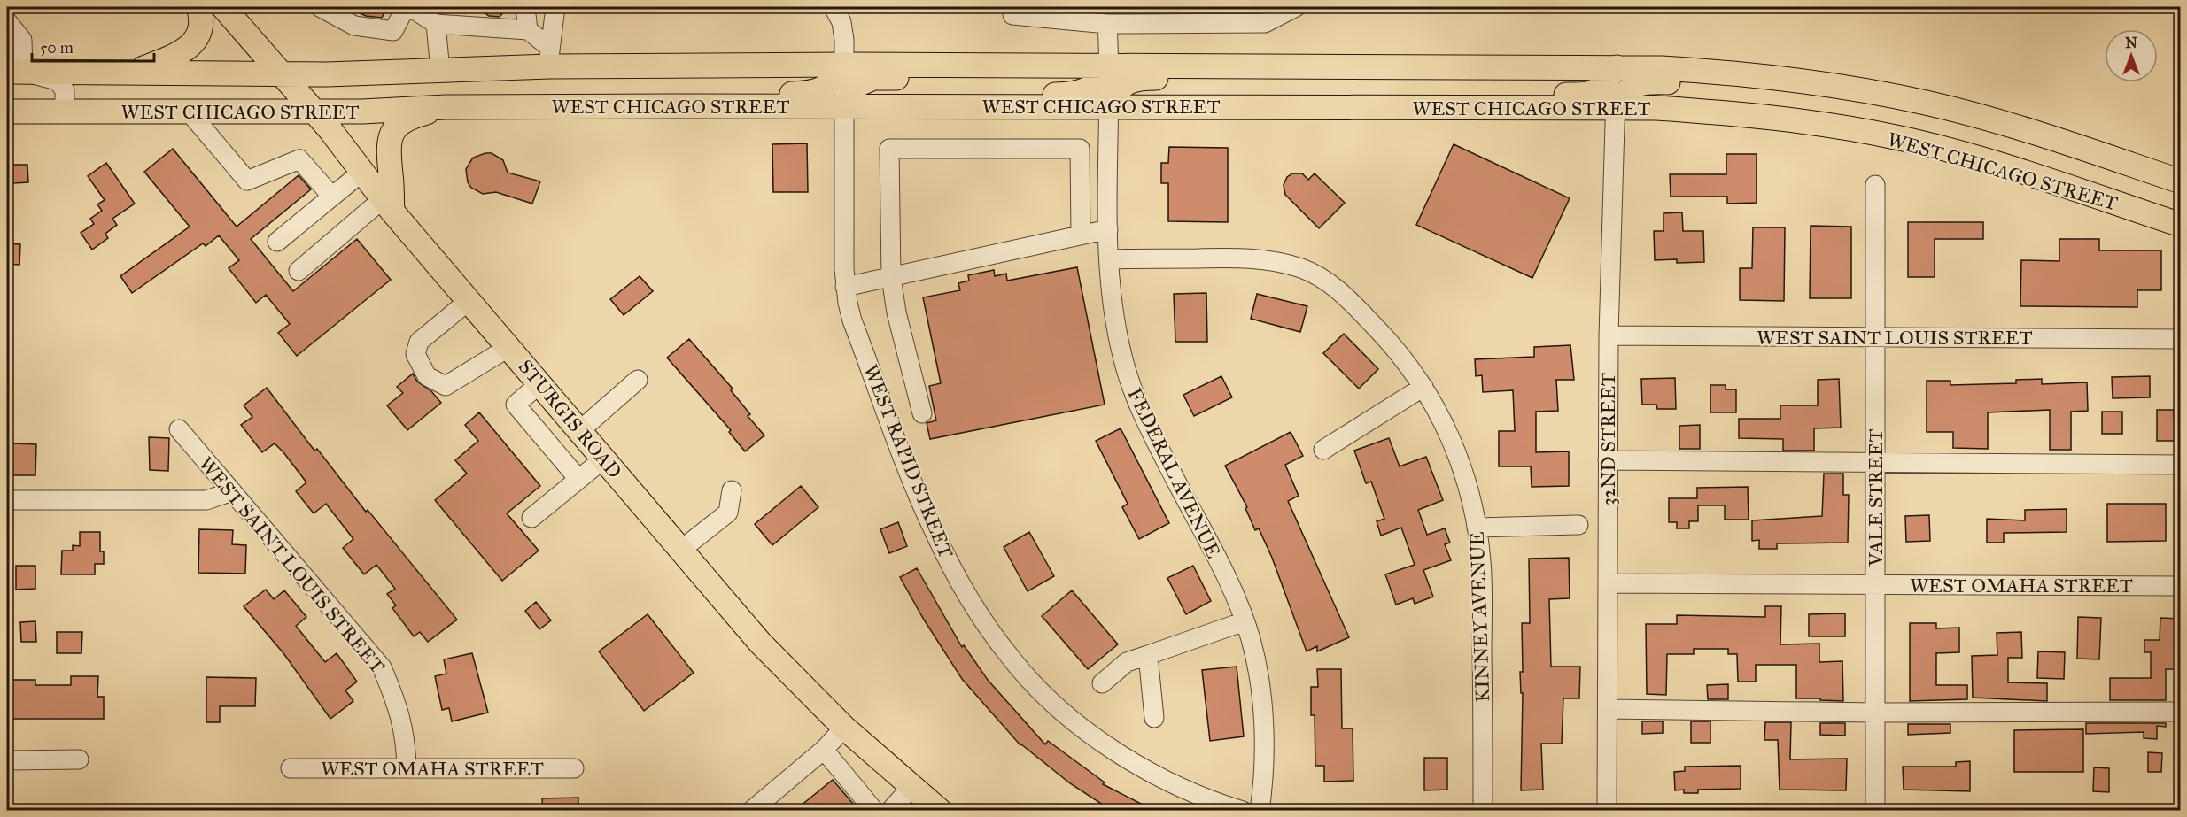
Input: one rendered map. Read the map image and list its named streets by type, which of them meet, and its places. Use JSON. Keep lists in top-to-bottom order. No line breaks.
{"streets":{"main road":["WEST CHICAGO STREET","STURGIS ROAD"],"street":["WEST SAINT LOUIS STREET","32ND STREET","WEST RAPID STREET","FEDERAL AVENUE","VALE STREET","WEST OMAHA STREET","KINNEY AVENUE"]},"crossings":[["WEST CHICAGO STREET","STURGIS ROAD"],["WEST CHICAGO STREET","32ND STREET"],["WEST CHICAGO STREET","WEST RAPID STREET"],["WEST CHICAGO STREET","FEDERAL AVENUE"],["WEST SAINT LOUIS STREET","32ND STREET"],["WEST SAINT LOUIS STREET","VALE STREET"],["WEST SAINT LOUIS STREET","WEST OMAHA STREET"],["32ND STREET","WEST OMAHA STREET"],["FEDERAL AVENUE","KINNEY AVENUE"],["VALE STREET","WEST OMAHA STREET"]],"scale_bar":"50 m","north":"top"}
